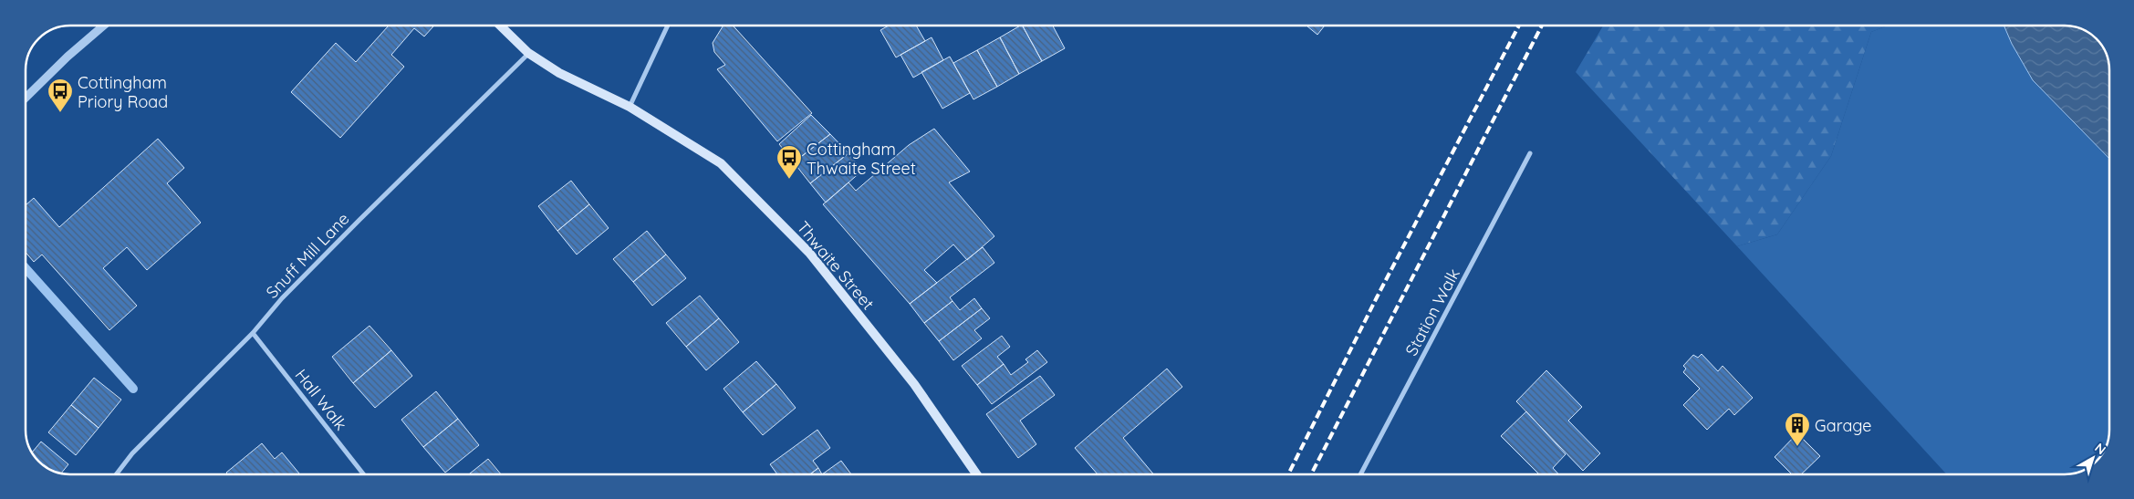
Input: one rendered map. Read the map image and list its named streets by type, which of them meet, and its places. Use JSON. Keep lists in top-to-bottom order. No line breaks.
{"streets":{"main road":["Thwaite Street"],"street":["Snuff Mill Lane","Station Walk","Hall Walk"]},"crossings":[["Snuff Mill Lane","Thwaite Street"],["Snuff Mill Lane","Hall Walk"]],"places":{"bus stop":["Cottingham Priory Road","Cottingham Thwaite Street"],"building":["Garage"]},"north":"top right"}
